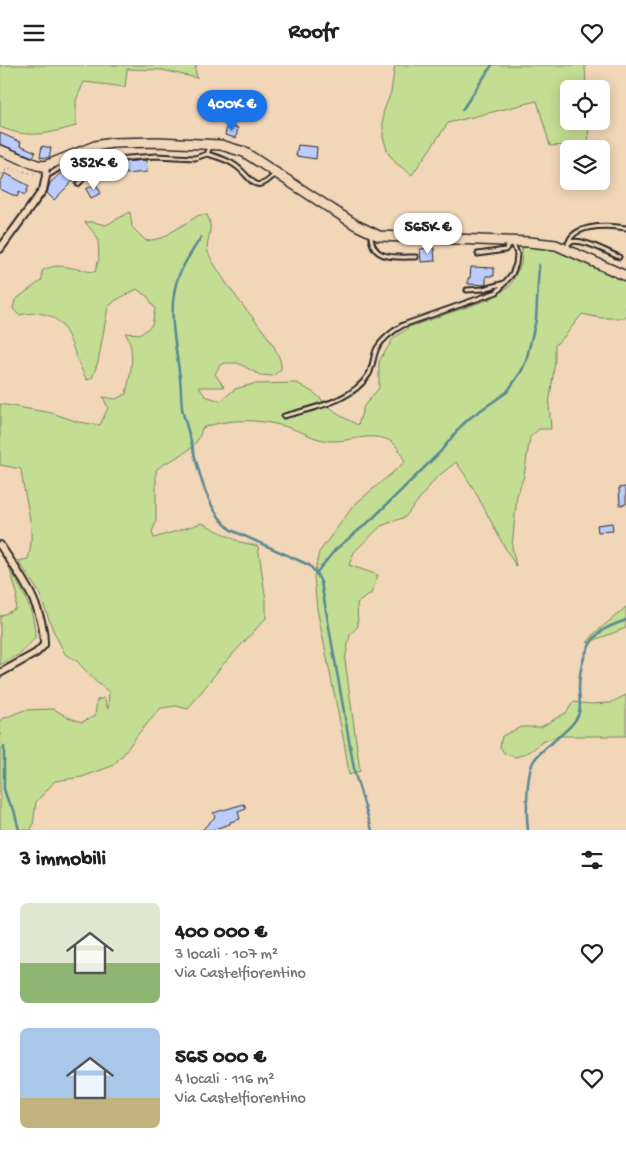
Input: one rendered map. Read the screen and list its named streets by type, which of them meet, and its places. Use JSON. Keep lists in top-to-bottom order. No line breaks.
{"page":{"header":"Roofr","price":["400K €","352K €","565K €"],"heading":"3 immobili","list":[{"name":"400 000 €","note":"3 locali · 107 m² · Via Castelfiorentino"},{"name":"565 000 €","note":"4 locali · 116 m² · Via Castelfiorentino"}]}}
